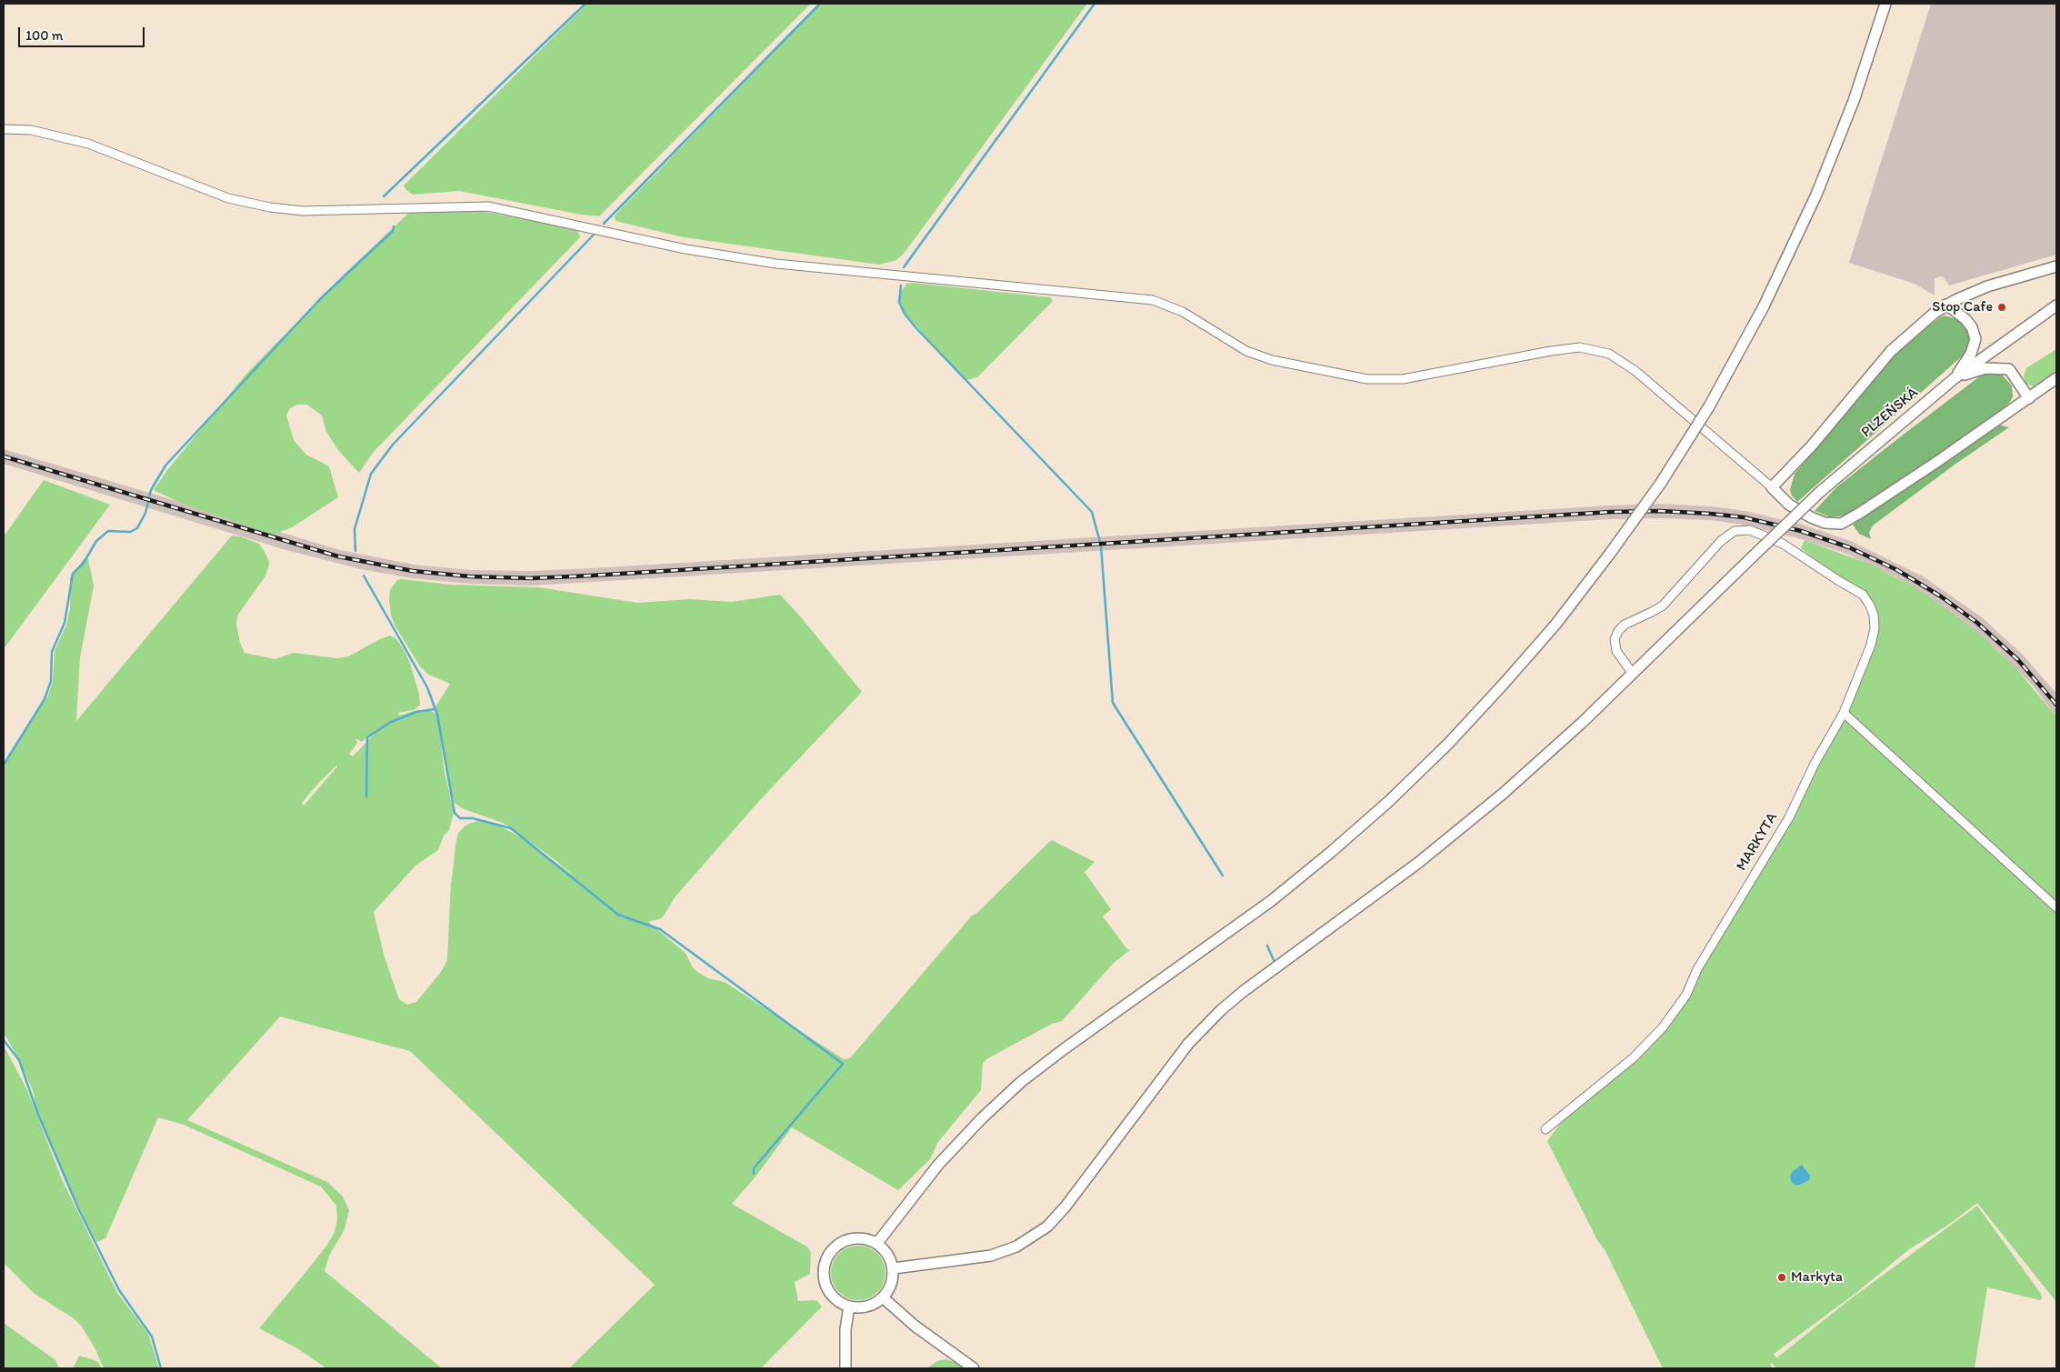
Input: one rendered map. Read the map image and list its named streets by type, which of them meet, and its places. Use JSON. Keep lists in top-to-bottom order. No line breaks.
{"streets":{"main road":["PLZEŇSKÁ"],"street":["MARKYTA"]},"crossings":[["PLZEŇSKÁ","MARKYTA"]],"places":["Stop Cafe","Markyta"],"scale_bar":"100 m"}
